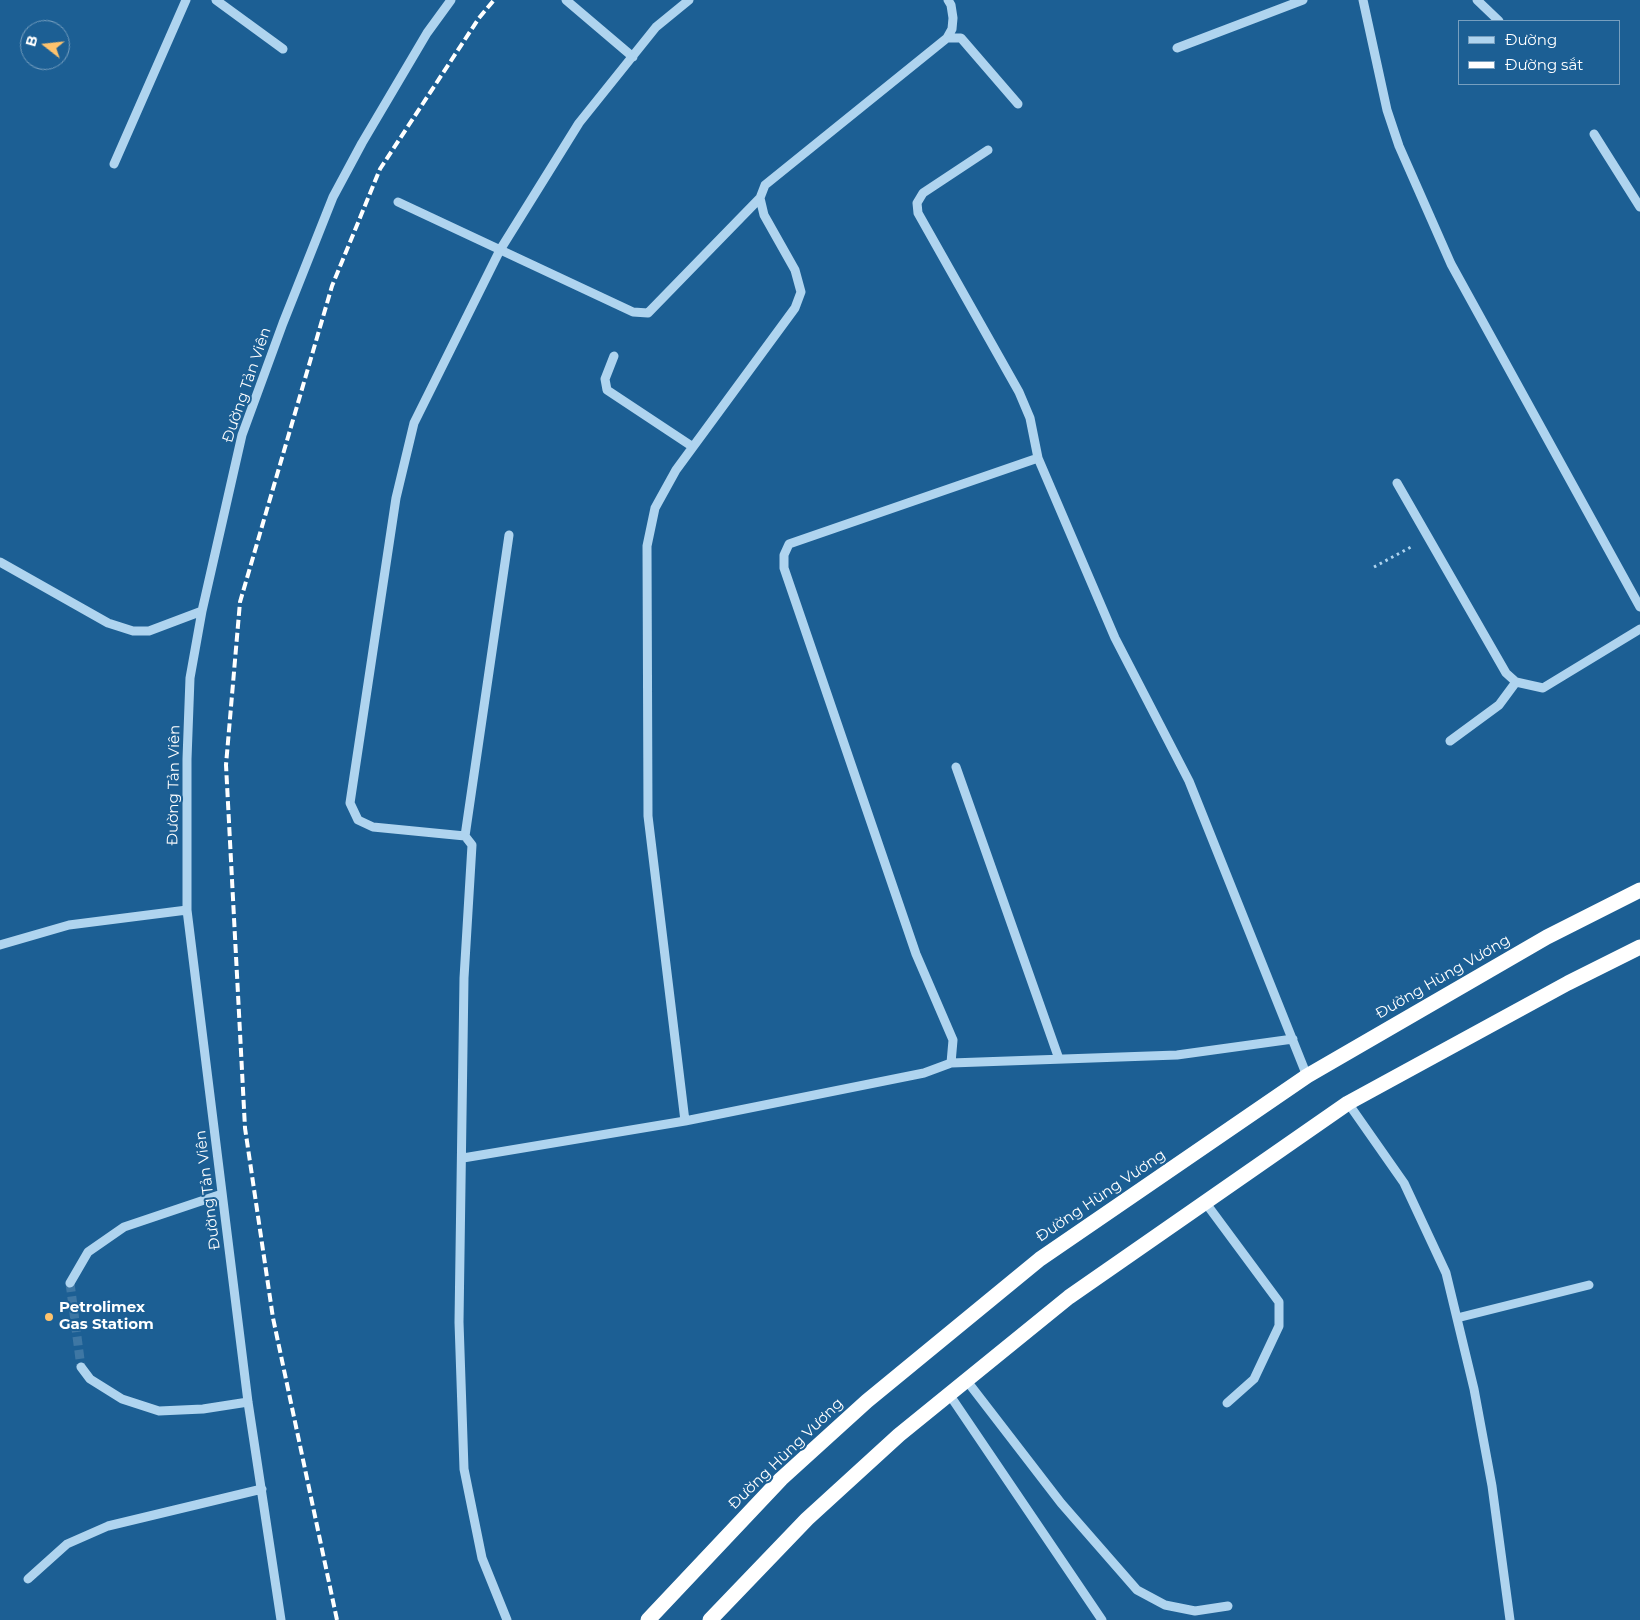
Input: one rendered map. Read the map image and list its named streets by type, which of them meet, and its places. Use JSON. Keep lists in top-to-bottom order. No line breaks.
{"streets":{"highway":["Đường Hùng Vương"],"street":["Đường Tản Viên"]},"places":["Petrolimex Gas Statiom"],"legend":["Đường","Đường sắt"],"north":"left"}
